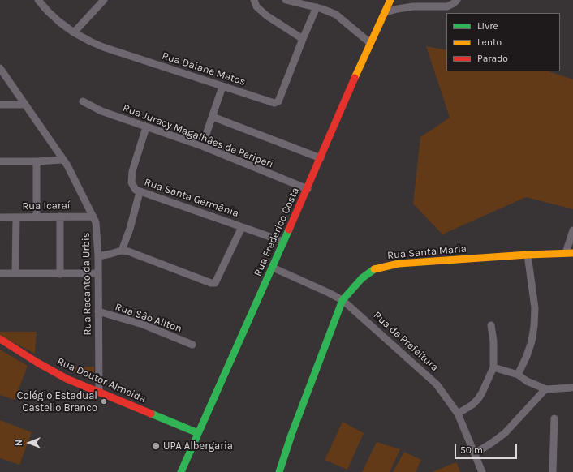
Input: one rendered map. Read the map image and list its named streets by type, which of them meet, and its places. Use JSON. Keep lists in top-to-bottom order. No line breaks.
{"streets":{"main road":["Rua Frederico Costa","Rua Santa Maria","Rua Doutor Almeida"],"street":["Rua Daiane Matos","Rua Juracy Magalhâes de Periperi","Rua Santa Germânia","Rua Icaraí","Rua Recanto da Urbis","Rua Sâo Ailton","Rua da Prefeitura"]},"crossings":[["Rua Juracy Magalhâes de Periperi","Rua Santa Germânia"],["Rua Juracy Magalhâes de Periperi","Rua Frederico Costa"],["Rua Santa Germânia","Rua Frederico Costa"],["Rua Icaraí","Rua Recanto da Urbis"],["Rua Frederico Costa","Rua da Prefeitura"],["Rua Frederico Costa","Rua Doutor Almeida"],["Rua Santa Maria","Rua da Prefeitura"],["Rua Recanto da Urbis","Rua Sâo Ailton"],["Rua Recanto da Urbis","Rua Doutor Almeida"]],"places":["Colégio Estadual Castello Branco","UPA Albergaria"],"legend":["Livre","Lento","Parado"],"scale_bar":"50 m","north":"left"}
